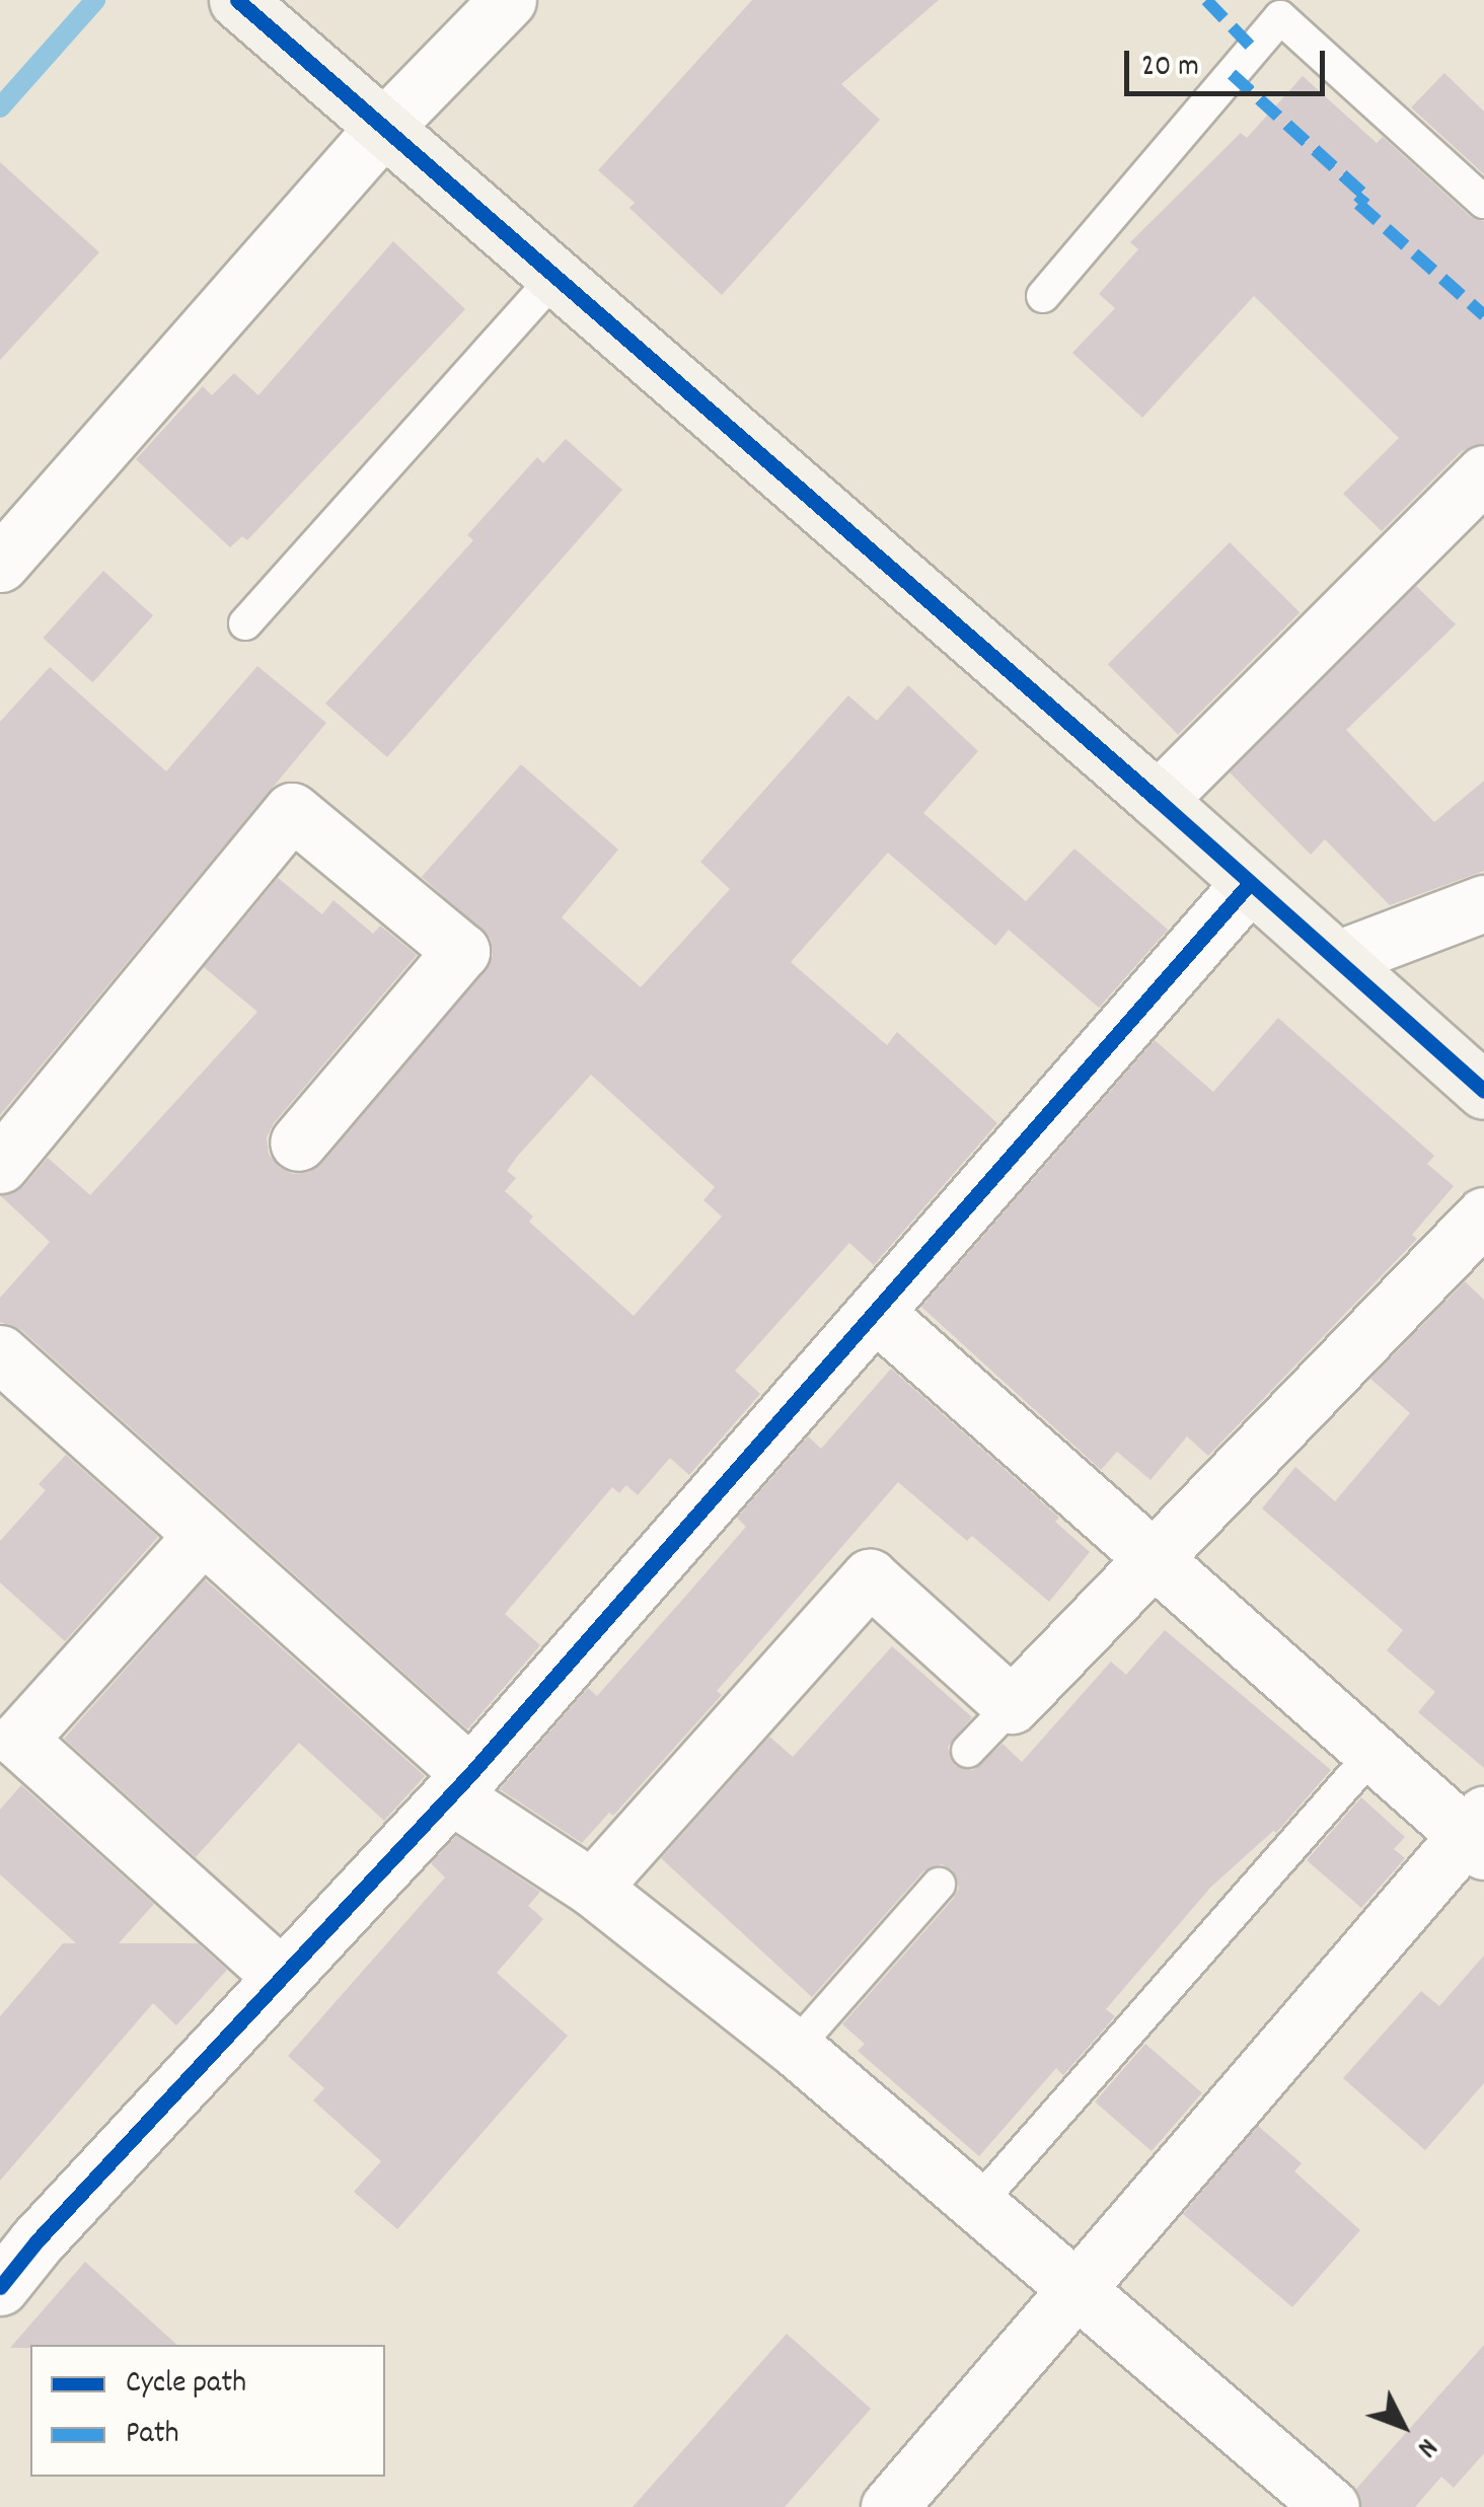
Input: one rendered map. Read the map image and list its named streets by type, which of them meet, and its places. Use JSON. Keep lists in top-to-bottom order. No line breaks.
{"legend":["Cycle path","Path"],"scale_bar":"20 m","north":"bottom right"}
